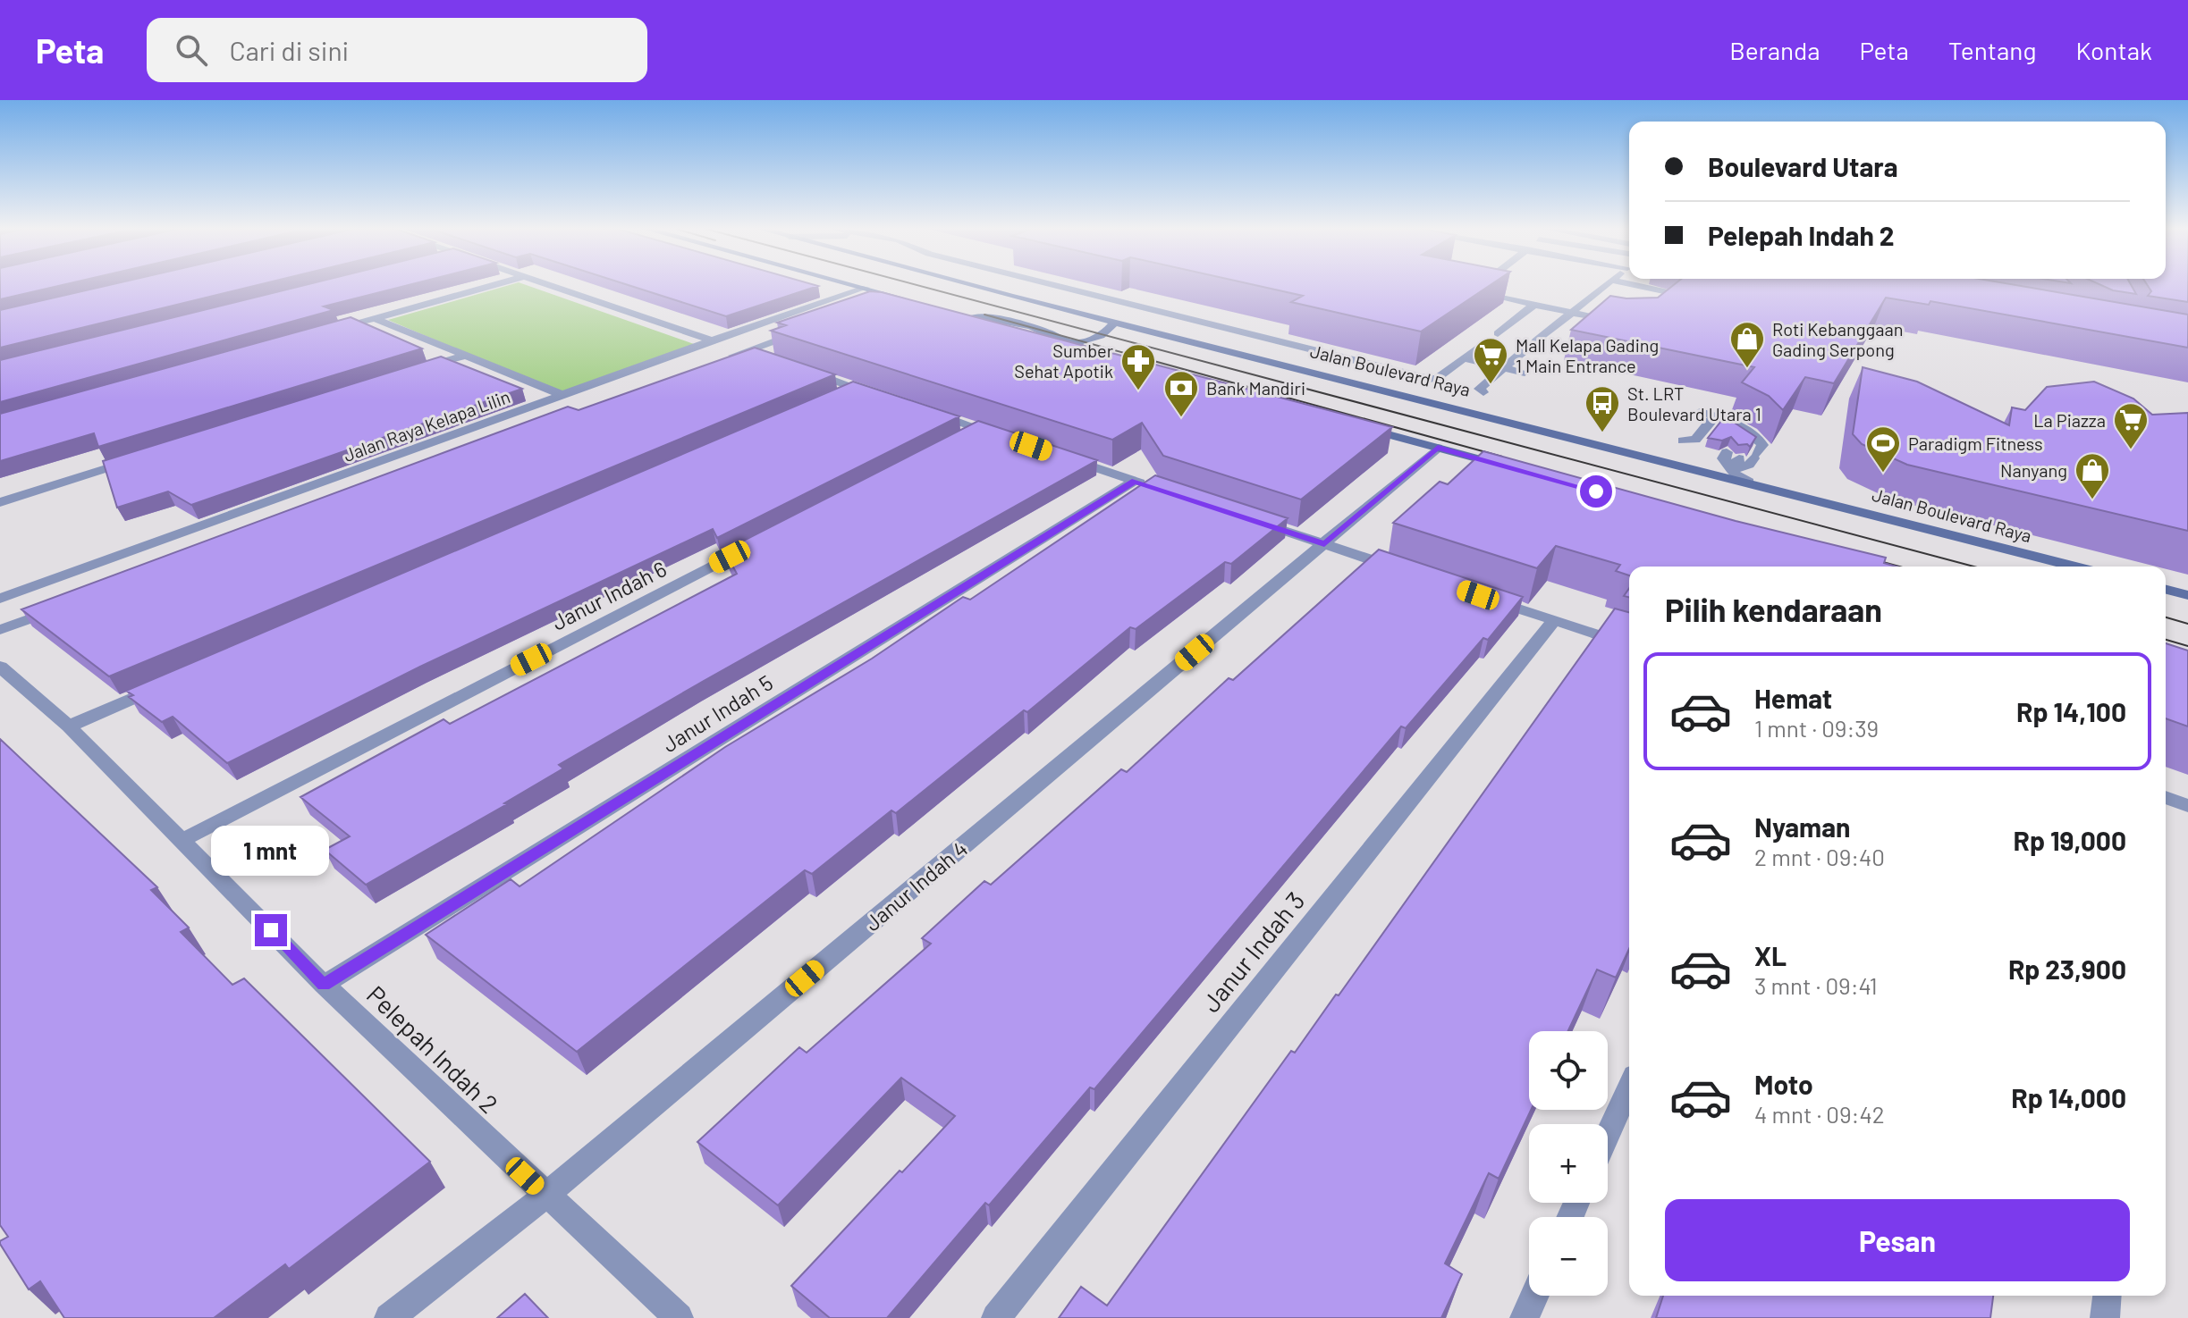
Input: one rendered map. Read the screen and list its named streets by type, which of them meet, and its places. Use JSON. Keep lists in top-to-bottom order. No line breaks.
{"streets":{"main road":["Jalan Boulevard Raya"],"street":["Jalan Raya Kelapa Lilin","Janur Indah 6","Janur Indah 5","Janur Indah 4","Janur Indah 3","Pelepah Indah 2"]},"crossings":[["Janur Indah 6","Pelepah Indah 2"],["Janur Indah 5","Pelepah Indah 2"],["Janur Indah 4","Pelepah Indah 2"]],"places":{"shop":["Roti Kebanggaan Gading Serpong","Nanyang"],"supermarket":["Mall Kelapa Gading 1 Main Entrance","La Piazza"],"pharmacy":["Sumber Sehat Apotik"],"bank":["Bank Mandiri"],"bus stop":["St. LRT Boulevard Utara 1"],"sports":["Paradigm Fitness"]},"page":{"header":"Peta","search":"Cari di sini","nav":["Beranda","Peta","Tentang","Kontak"],"banner":["Boulevard Utara","Pelepah Indah 2"],"heading":"Pilih kendaraan","list":[{"name":"Hemat","note":"1 mnt · 09:39","value":"Rp 14,100"},{"name":"Nyaman","note":"2 mnt · 09:40","value":"Rp 19,000"},{"name":"XL","note":"3 mnt · 09:41","value":"Rp 23,900"},{"name":"Moto","note":"4 mnt · 09:42","value":"Rp 14,000"}],"bubble":"1 mnt","map_buttons":["+","−"],"buttons":"Pesan"}}
